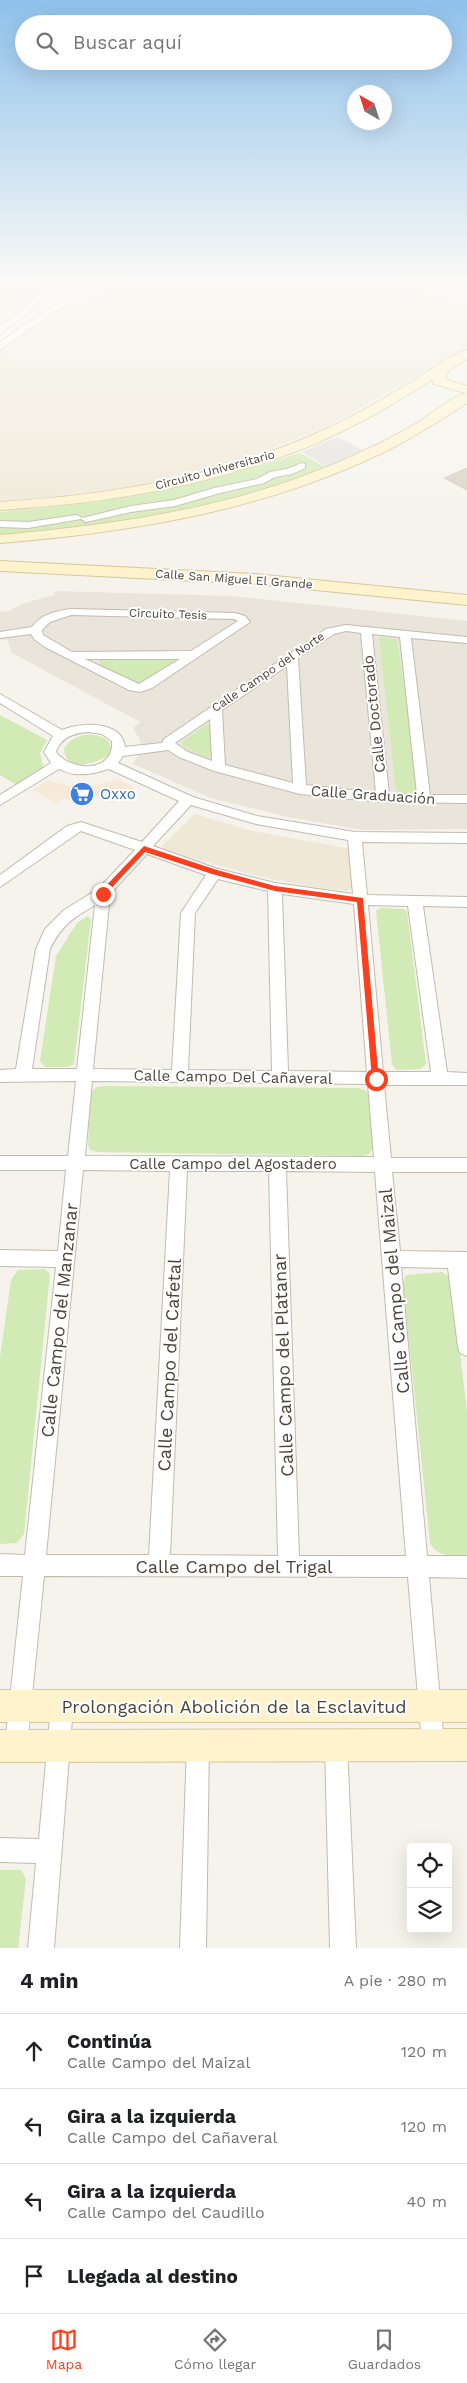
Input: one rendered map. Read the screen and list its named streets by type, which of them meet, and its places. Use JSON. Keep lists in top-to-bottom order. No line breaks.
{"streets":{"main road":["Circuito Universitario","Calle San Miguel El Grande","Prolongación Abolición de la Esclavitud"],"street":["Circuito Tesis","Calle Campo del Norte","Calle Doctorado","Calle Graduación","Calle Campo Del Cañaveral","Calle Campo del Agostadero","Calle Campo del Maizal","Calle Campo del Manzanar","Calle Campo del Cafetal","Calle Campo del Platanar","Calle Campo del Trigal"]},"crossings":[["Calle Campo del Norte","Calle Doctorado"],["Calle Campo del Norte","Calle Graduación"],["Calle Doctorado","Calle Graduación"],["Calle Campo Del Cañaveral","Calle Campo del Maizal"],["Calle Campo Del Cañaveral","Calle Campo del Manzanar"],["Calle Campo del Agostadero","Calle Campo del Maizal"],["Calle Campo del Agostadero","Calle Campo del Manzanar"],["Calle Campo del Agostadero","Calle Campo del Cafetal"],["Calle Campo del Agostadero","Calle Campo del Platanar"],["Calle Campo del Maizal","Calle Campo del Trigal"],["Calle Campo del Maizal","Prolongación Abolición de la Esclavitud"],["Calle Campo del Manzanar","Calle Campo del Trigal"],["Calle Campo del Manzanar","Prolongación Abolición de la Esclavitud"],["Calle Campo del Cafetal","Calle Campo del Trigal"],["Calle Campo del Platanar","Calle Campo del Trigal"]],"places":{"supermarket":["Oxxo"]},"north":"top left","page":{"search":"Buscar aquí","heading":["4 min","A pie · 280 m"],"list":[["Continúa","Calle Campo del Maizal","120 m"],["Gira a la izquierda","Calle Campo del Cañaveral","120 m"],["Gira a la izquierda","Calle Campo del Caudillo","40 m"],"Llegada al destino"],"nav":["Mapa","Cómo llegar","Guardados"]}}
